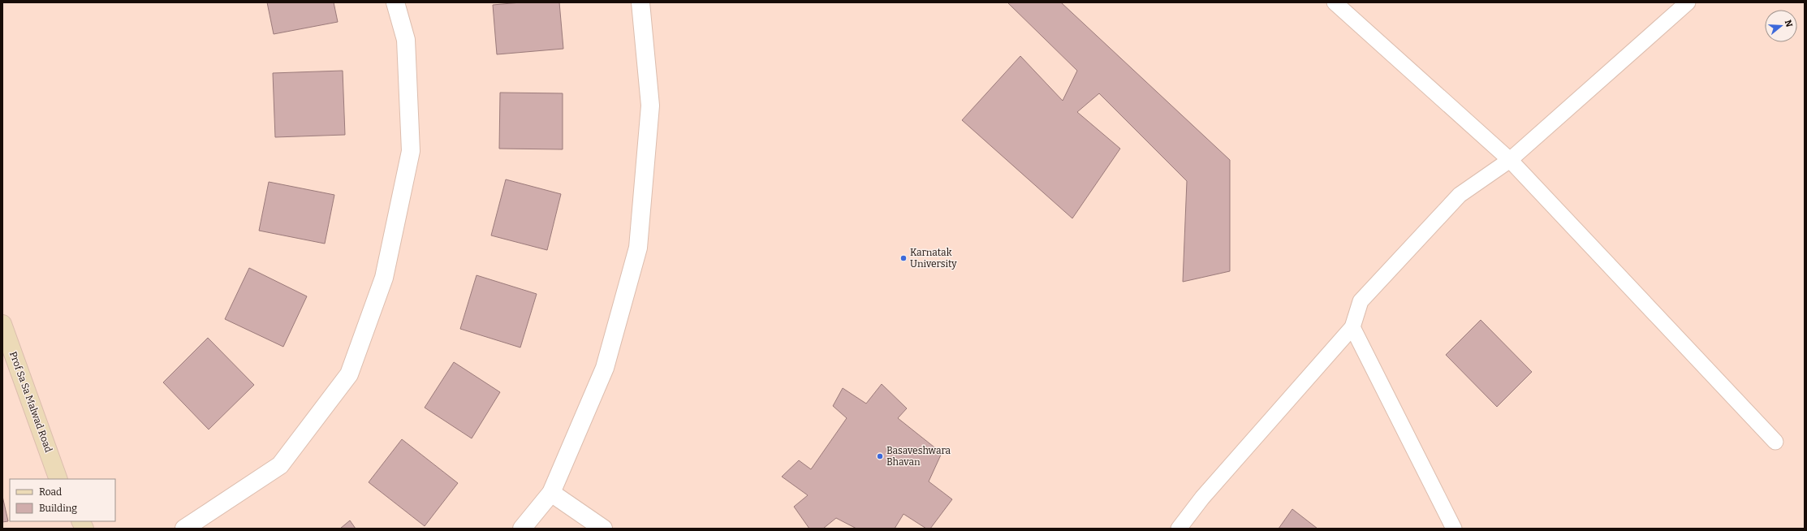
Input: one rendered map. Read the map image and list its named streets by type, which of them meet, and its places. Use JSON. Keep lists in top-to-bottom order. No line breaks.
{"streets":{"street":["Prof Sa Sa Malwad Road"]},"places":["Karnatak University","Basaveshwara Bhavan"],"legend":["Road","Building"],"north":"right"}
